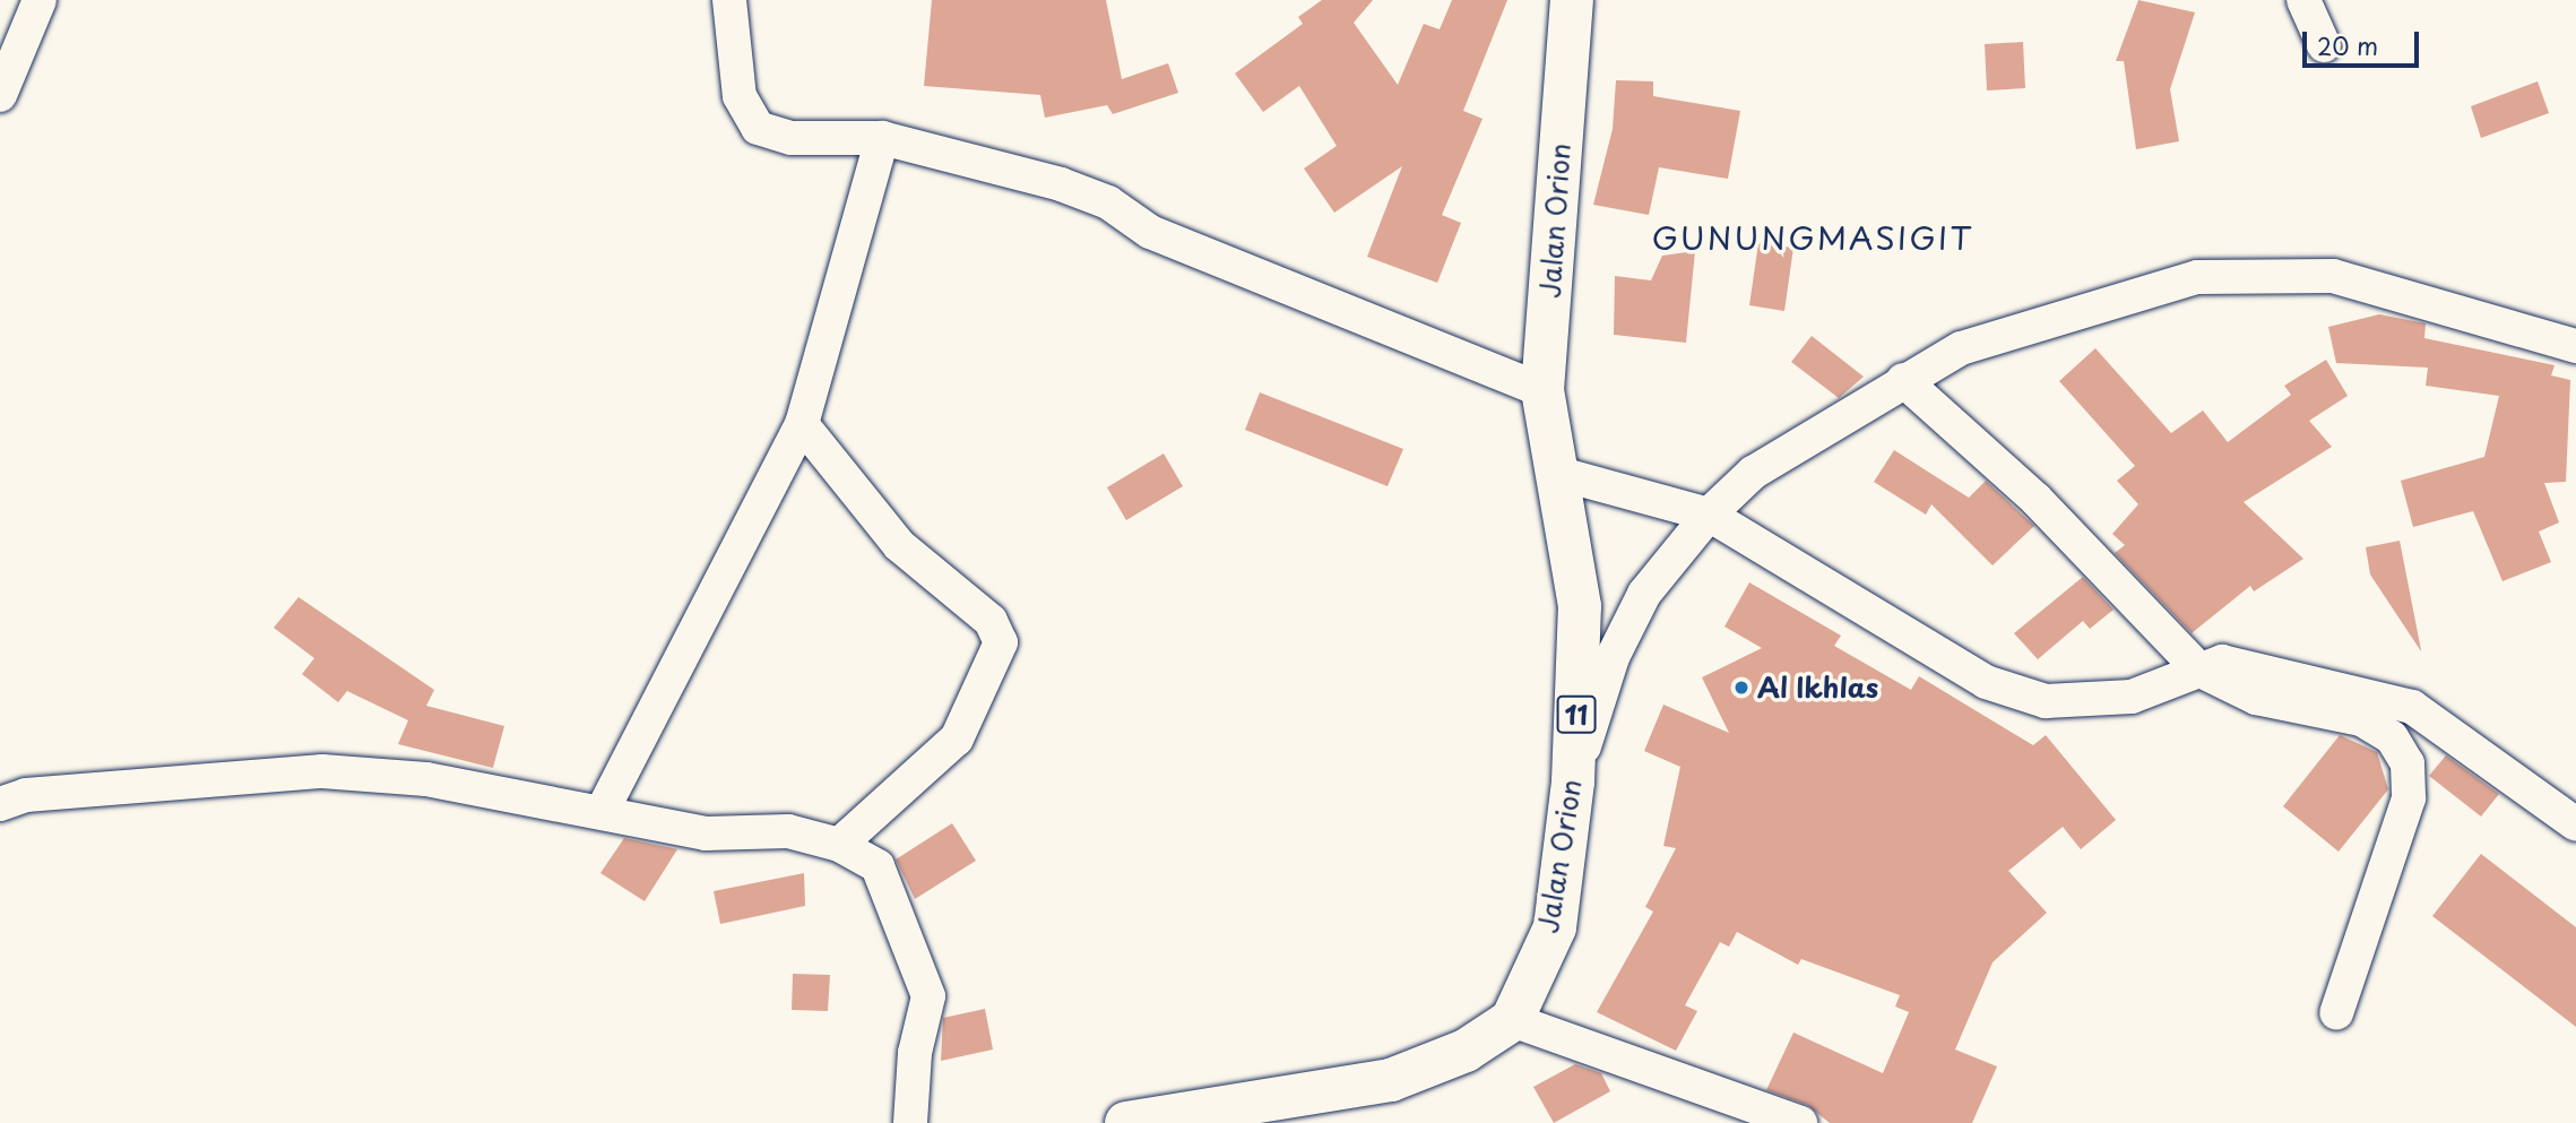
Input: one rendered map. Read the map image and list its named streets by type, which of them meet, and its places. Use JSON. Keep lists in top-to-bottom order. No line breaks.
{"streets":{"highway":["Jalan Orion","11"]},"districts":["GUNUNGMASIGIT"],"places":["Al Ikhlas"],"scale_bar":"20 m"}
